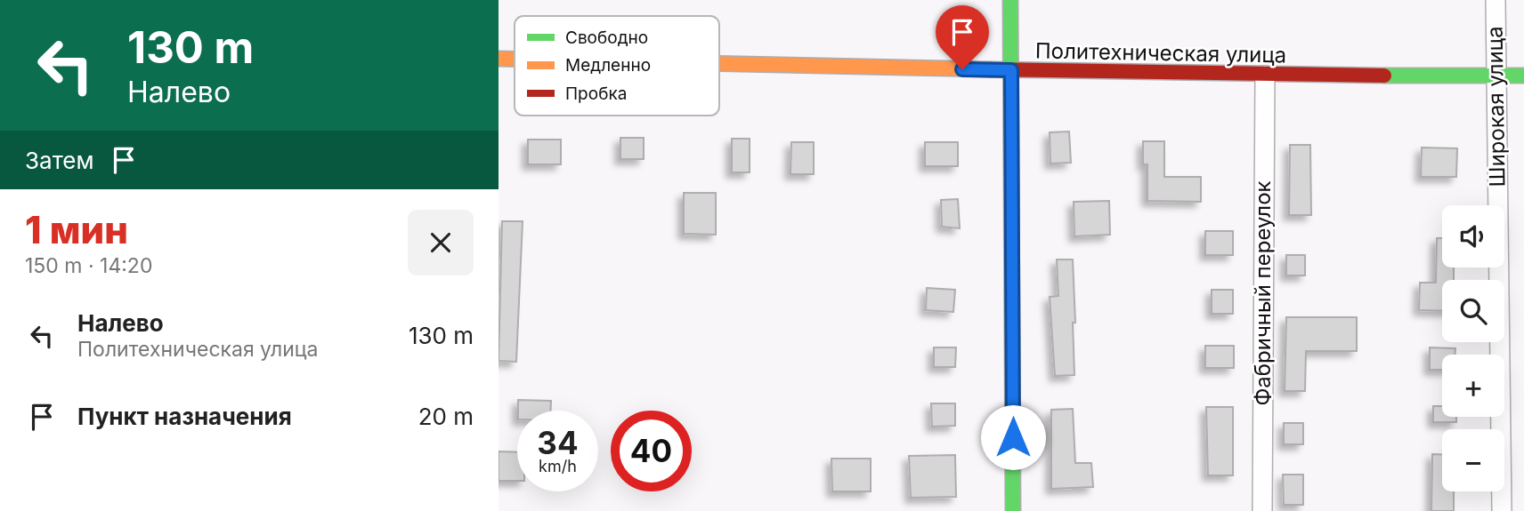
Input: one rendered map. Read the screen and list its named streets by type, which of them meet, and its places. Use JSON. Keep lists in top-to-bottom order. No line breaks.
{"streets":{"street":["Политехническая улица","Широкая улица","Фабричный переулок"]},"crossings":[["Политехническая улица","Широкая улица"],["Политехническая улица","Фабричный переулок"]],"legend":["Свободно","Медленно","Пробка"],"page":{"turn":["130 m","Налево"],"then":"Затем","heading":["1 мин","150 m · 14:20"],"map_buttons":["+","−"],"list":[{"name":"Налево","note":"Политехническая улица","value":"130 m"},{"name":"Пункт назначения","value":"20 m"}],"speed":"34 km/h","limit":"40"}}
